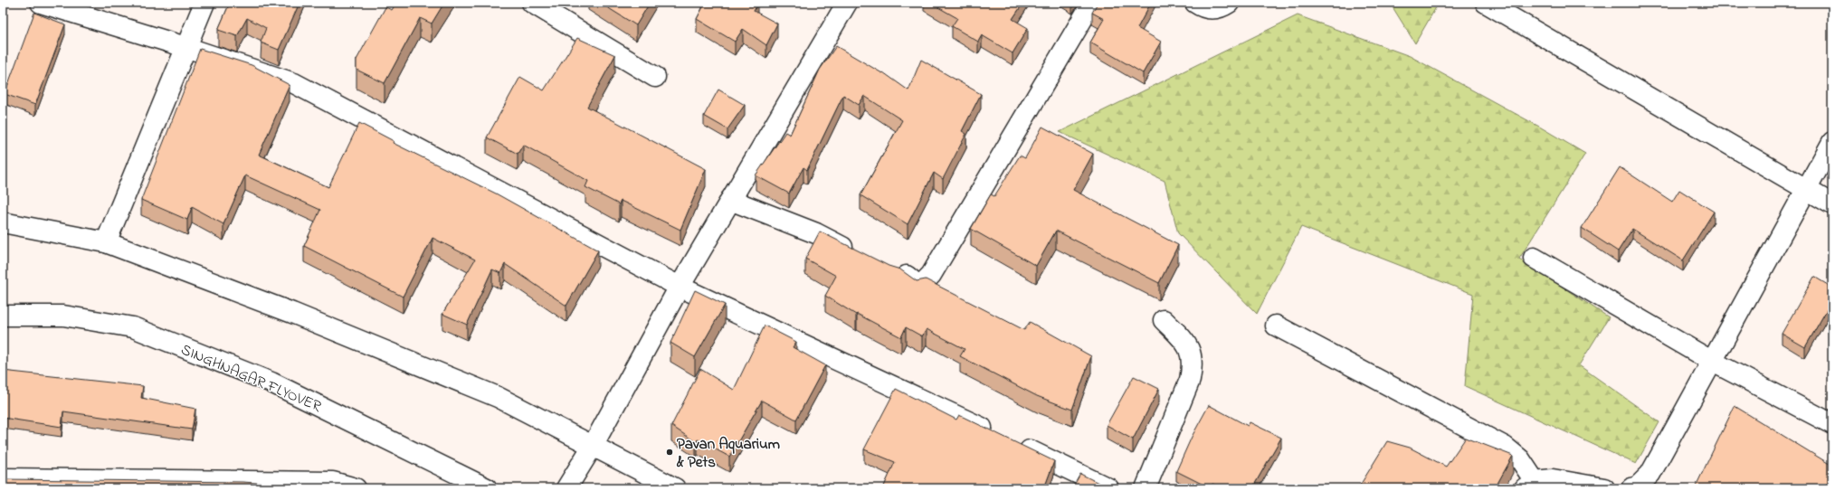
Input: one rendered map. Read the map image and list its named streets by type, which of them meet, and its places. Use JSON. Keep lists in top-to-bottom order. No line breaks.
{"streets":{"street":["SINGHNAGAR FLYOVER"]},"places":["Pavan Aquarium & Pets"]}
